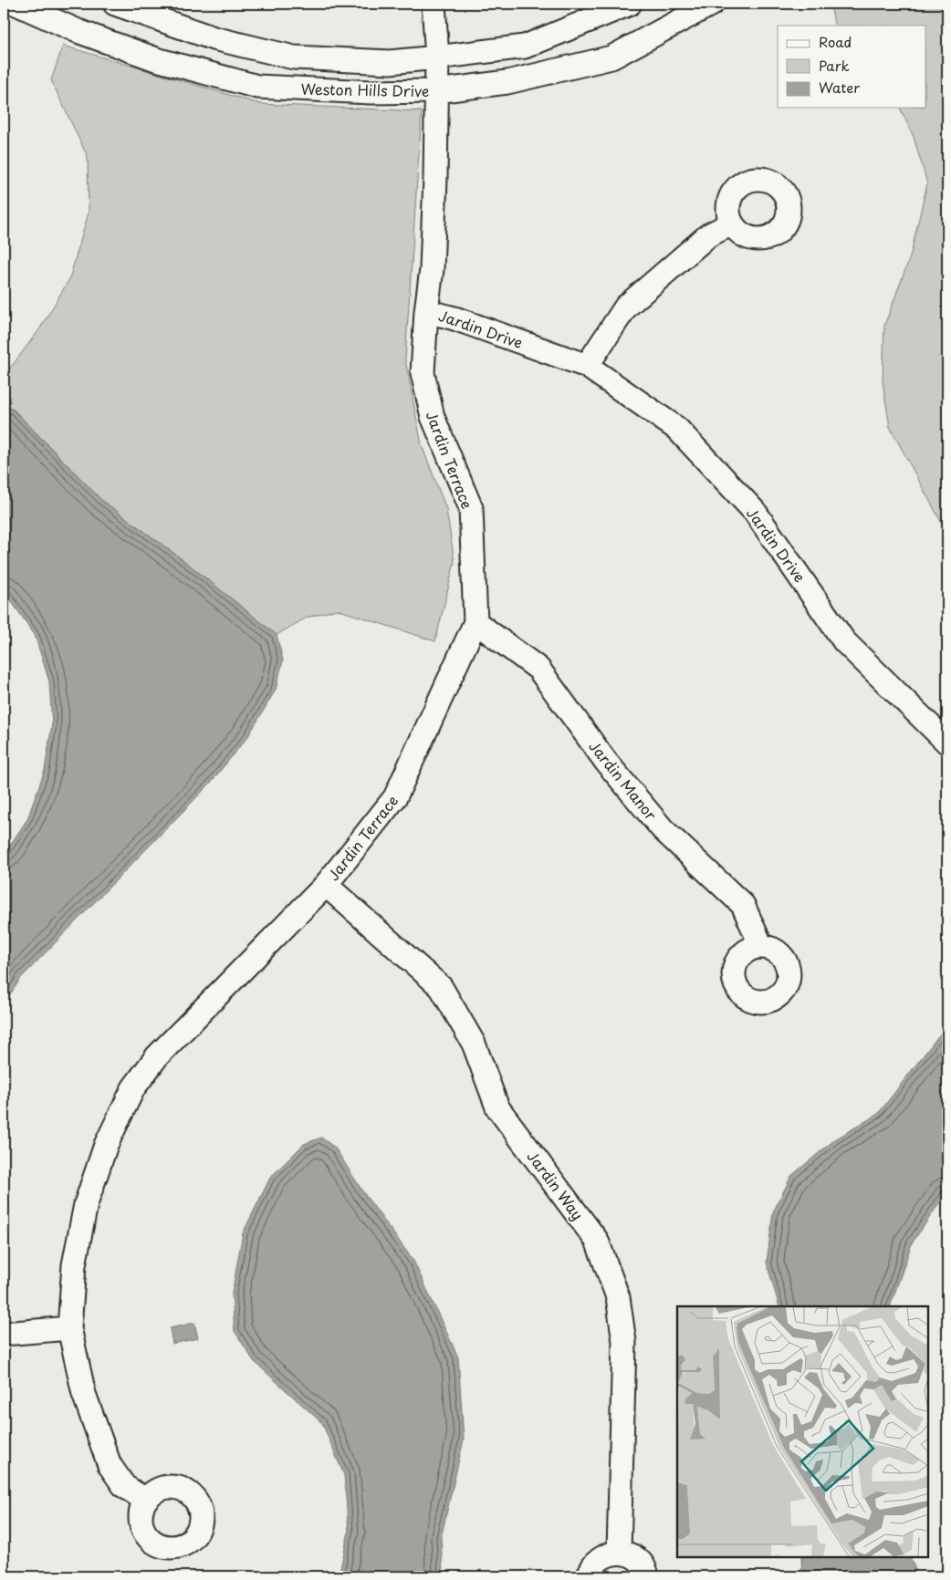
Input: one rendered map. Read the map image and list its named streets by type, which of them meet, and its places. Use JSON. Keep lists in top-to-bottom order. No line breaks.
{"streets":{"street":["Weston Hills Drive","Jardin Drive","Jardin Terrace","Jardin Manor","Jardin Way"]},"crossings":[["Weston Hills Drive","Jardin Terrace"],["Jardin Drive","Jardin Terrace"],["Jardin Terrace","Jardin Manor"],["Jardin Terrace","Jardin Way"]],"legend":["Road","Park","Water"]}
